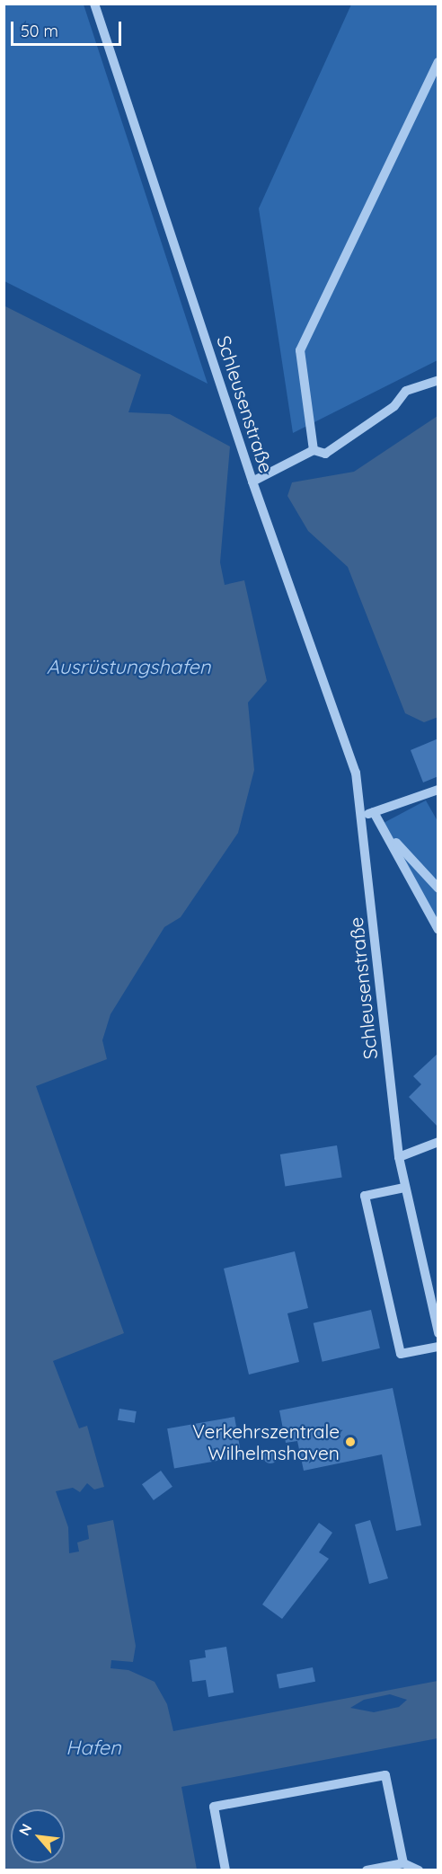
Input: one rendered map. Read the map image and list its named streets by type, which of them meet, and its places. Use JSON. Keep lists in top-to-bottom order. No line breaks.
{"streets":{"street":["Schleusenstraße"]},"water":["Ausrüstungshafen","Hafen"],"places":["Verkehrszentrale Wilhelmshaven"],"scale_bar":"50 m","north":"top left"}
